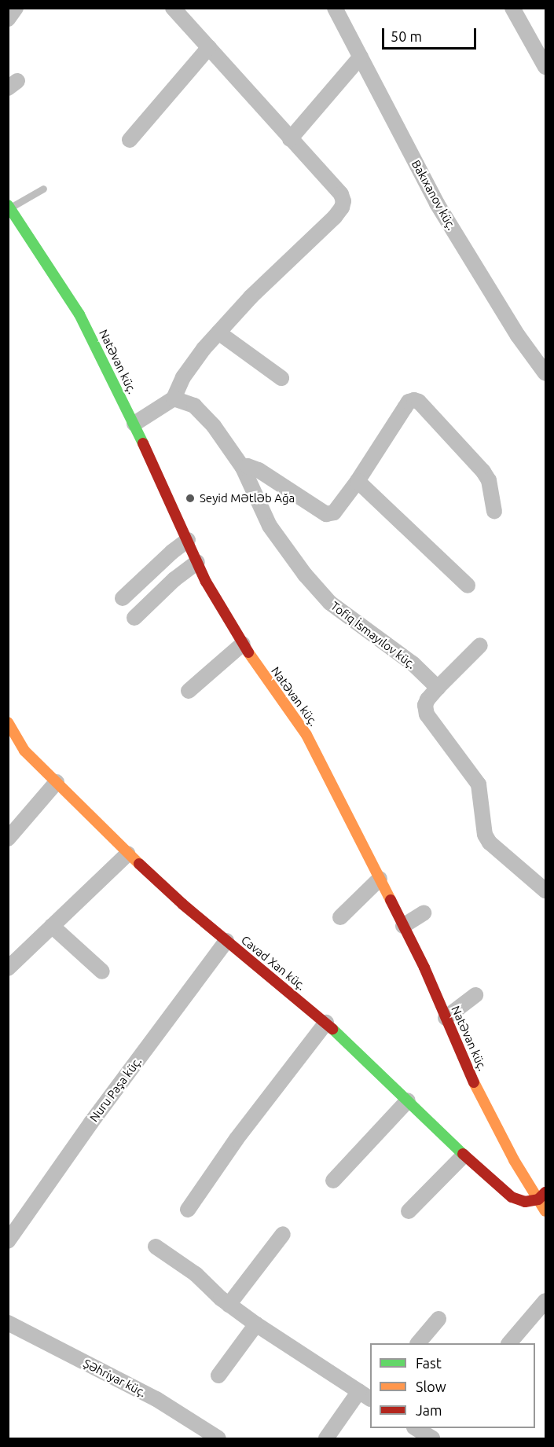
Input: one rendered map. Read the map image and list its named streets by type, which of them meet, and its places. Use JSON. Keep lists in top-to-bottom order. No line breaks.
{"streets":{"street":["Bakıxanov küç.","Natəvan küç.","Tofiq İsmayılov küç.","Cavad Xan küç.","Nuru Paşa küç.","Şəhriyar küç."]},"crossings":[["Natəvan küç.","Cavad Xan küç."],["Cavad Xan küç.","Nuru Paşa küç."]],"places":["Seyid Mətləb Ağa"],"legend":["Fast","Slow","Jam"],"scale_bar":"50 m"}
